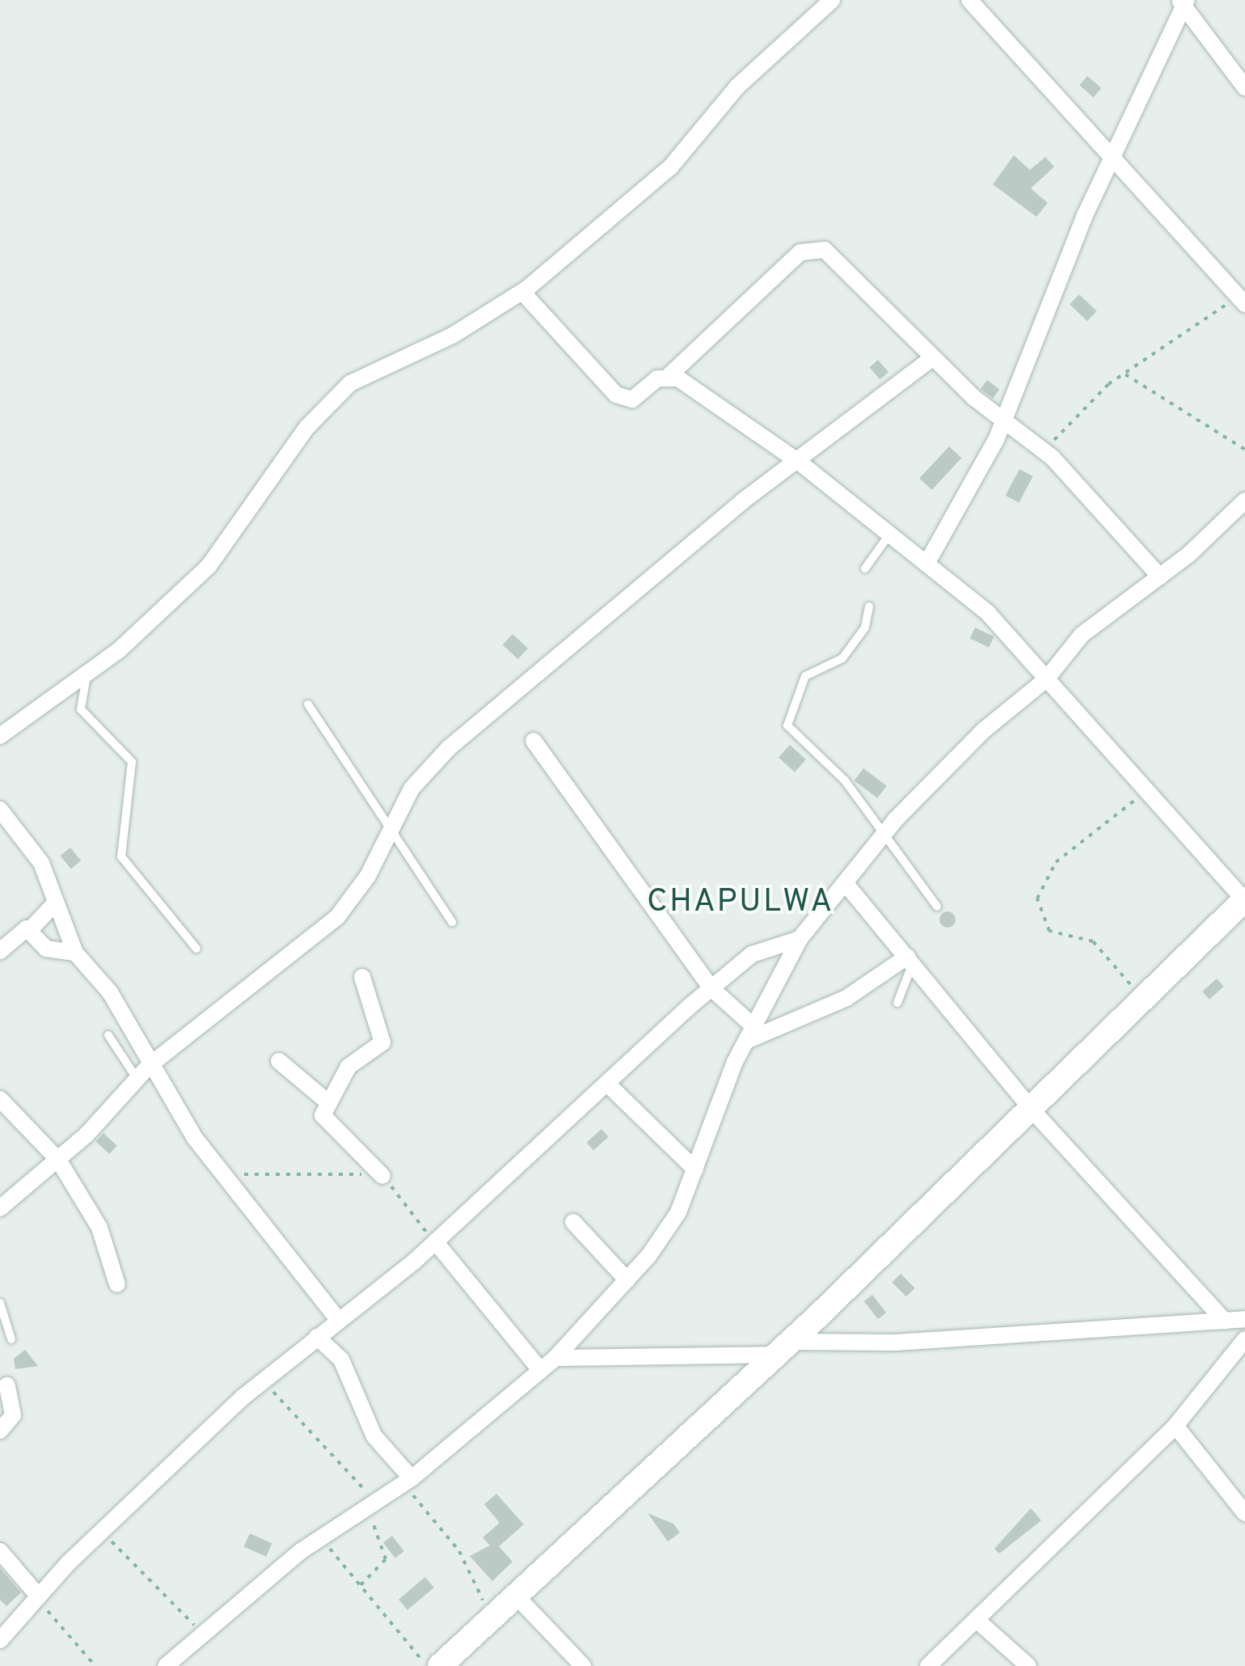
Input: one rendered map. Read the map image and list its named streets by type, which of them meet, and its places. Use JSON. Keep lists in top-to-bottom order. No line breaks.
{"districts":["CHAPULWA"]}
